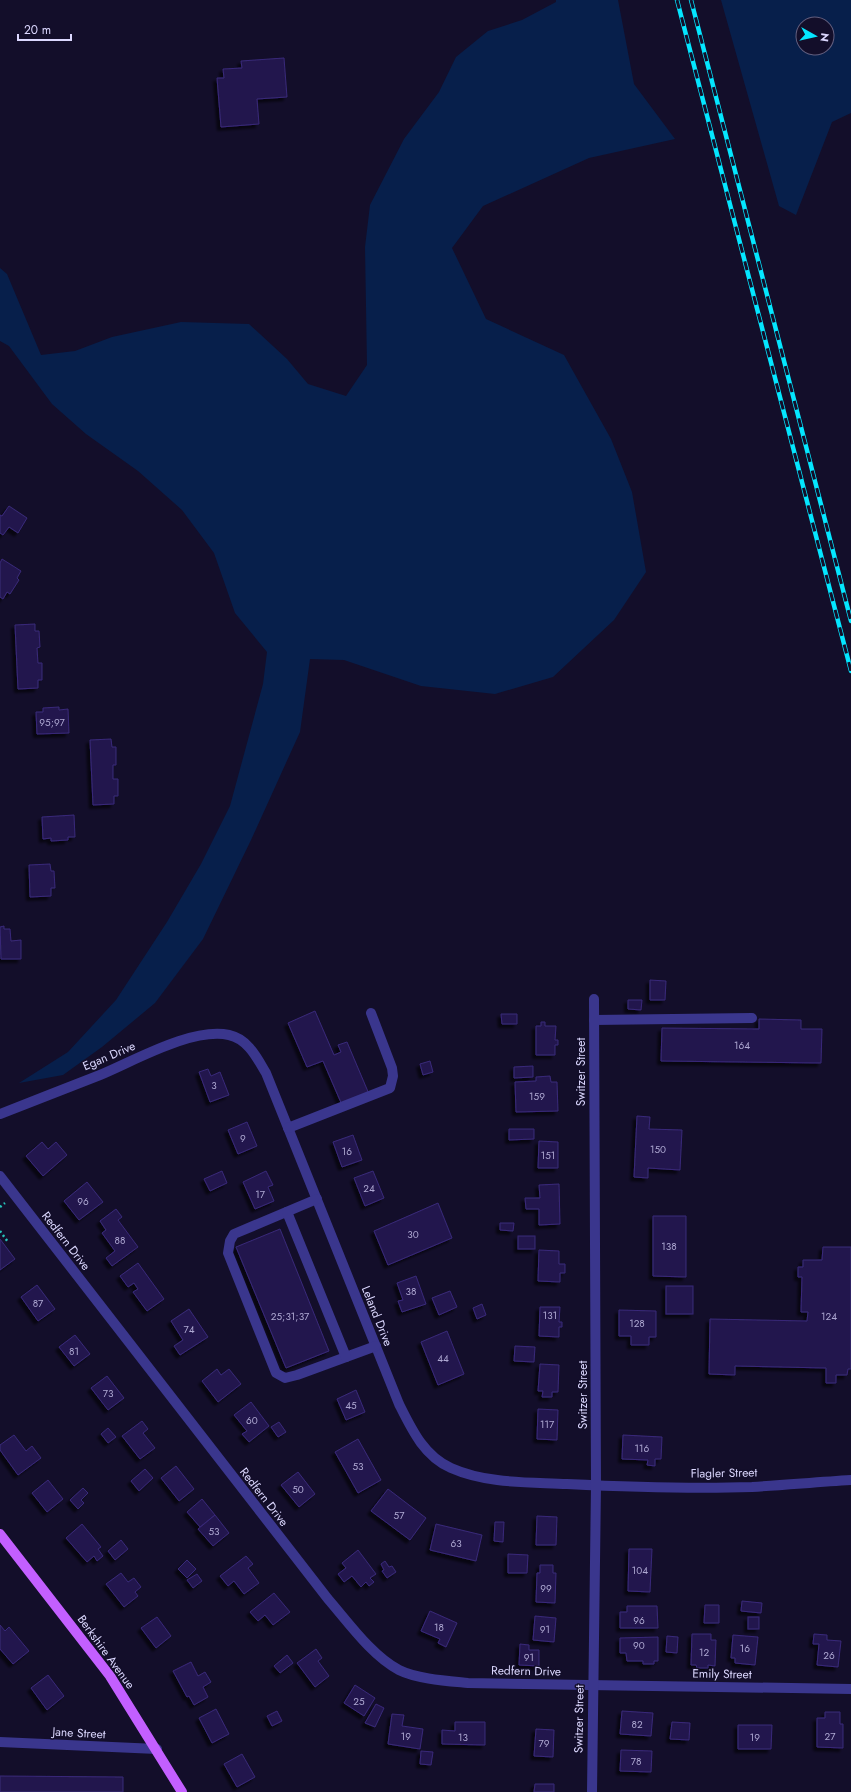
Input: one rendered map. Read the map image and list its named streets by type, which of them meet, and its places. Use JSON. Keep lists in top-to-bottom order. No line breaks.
{"streets":{"main road":["Berkshire Avenue"],"street":["Egan Drive","Switzer Street","Redfern Drive","Leland Drive","Flagler Street","Emily Street","Jane Street"]},"crossings":[["Egan Drive","Leland Drive"],["Switzer Street","Redfern Drive"],["Switzer Street","Leland Drive"],["Switzer Street","Flagler Street"],["Switzer Street","Emily Street"],["Redfern Drive","Emily Street"],["Leland Drive","Flagler Street"],["Berkshire Avenue","Jane Street"]],"house_numbers":["95;97","164","3","159","9","150","16","151","24","17","96","30","88","138","38","87","131","25;31;37","124","128","74","81","44","73","45","60","117","116","53","50","57","53","63","104","99","96","18","91","90","16","12","26","91","25","82","19","27","13","19","79","78"],"scale_bar":"20 m","north":"right"}
